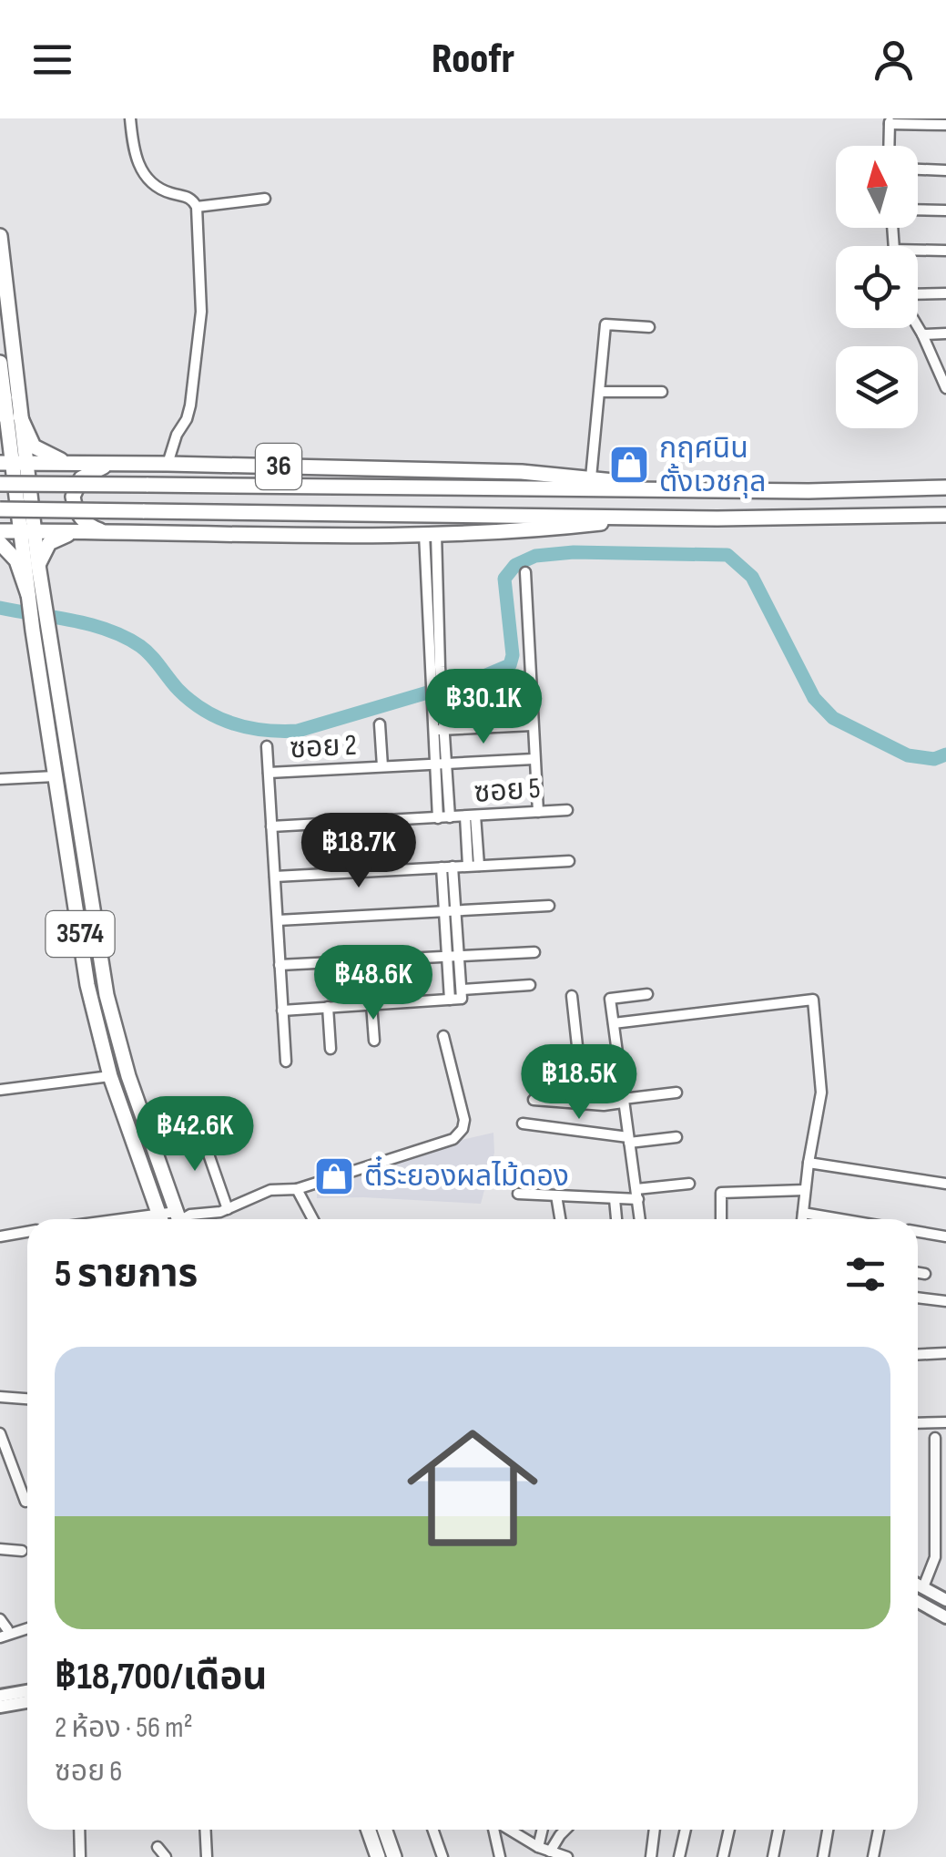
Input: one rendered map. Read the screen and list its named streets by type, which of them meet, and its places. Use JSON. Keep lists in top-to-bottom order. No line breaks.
{"streets":{"main road":["36","3574"],"street":["ซอย 2","ซอย 5"]},"crossings":[["36","3574"]],"places":{"shop":["กฤศนิน ตั้งเวชกุล","ตี๋ระยองผลไม้ดอง"]},"north":"top","page":{"header":"Roofr","price":["฿30.1K","฿18.7K","฿48.6K","฿18.5K","฿42.6K"],"heading":"5 รายการ","list":[{"name":"฿18,700/เดือน","note":"2 ห้อง · 56 m² · ซอย 6"}]}}
